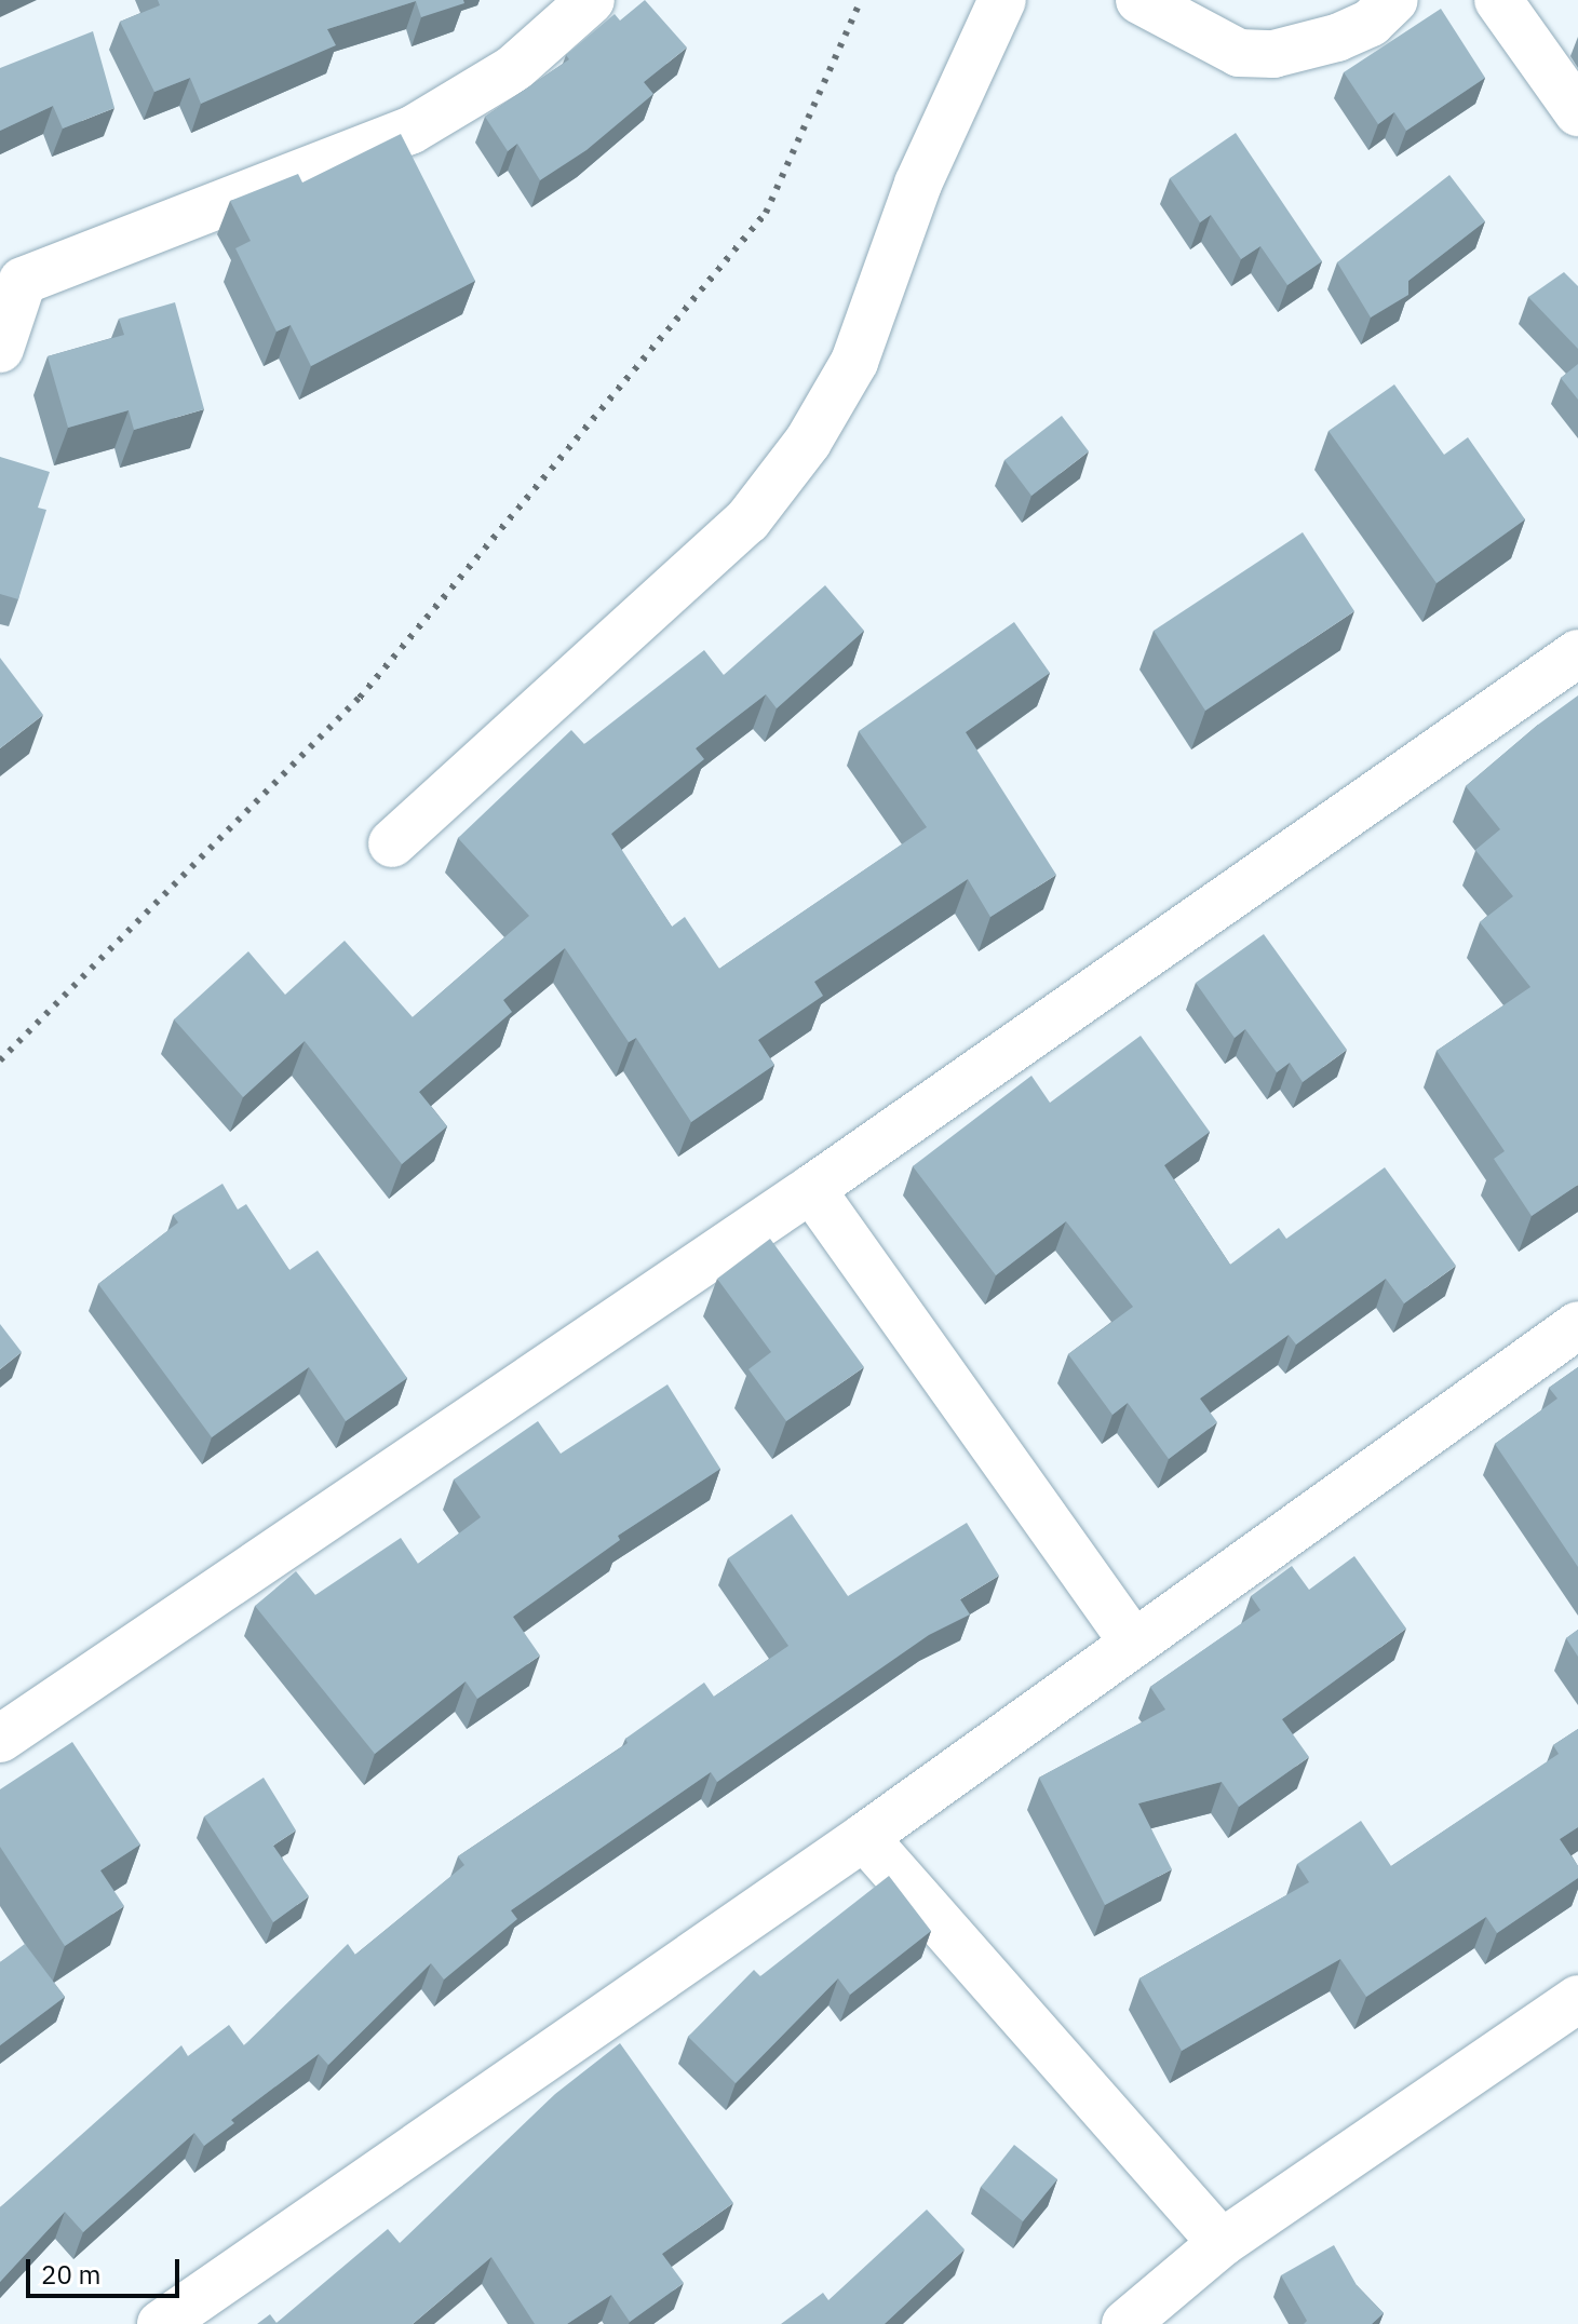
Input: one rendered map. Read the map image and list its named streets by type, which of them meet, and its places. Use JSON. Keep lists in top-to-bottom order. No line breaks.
{"scale_bar":"20 m"}
